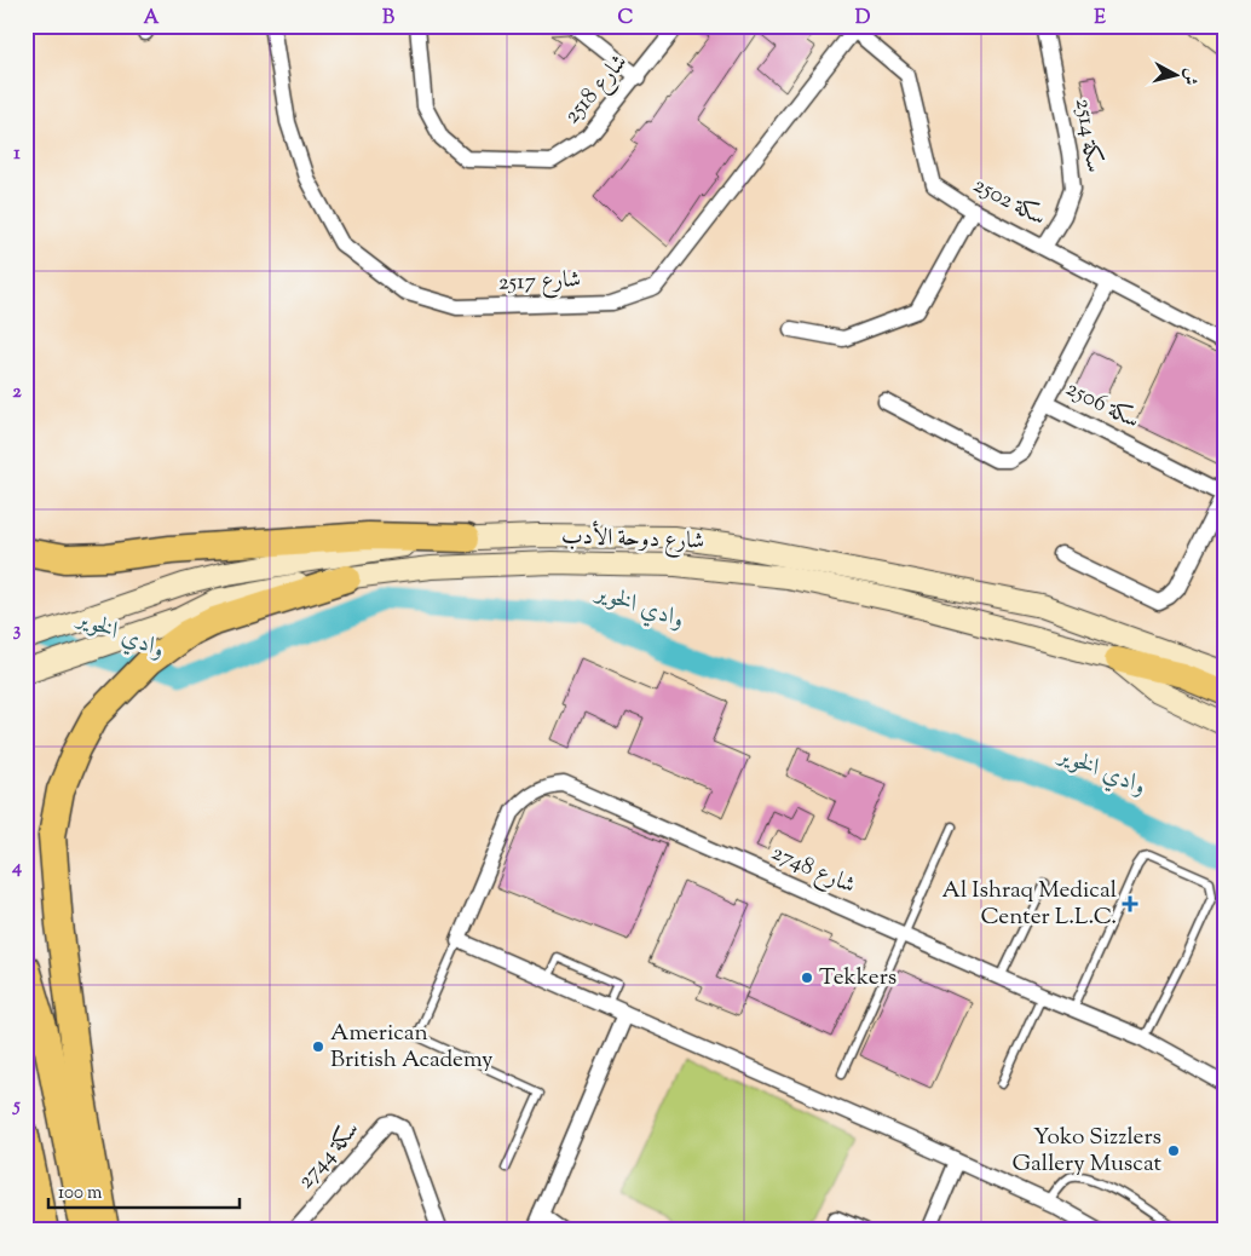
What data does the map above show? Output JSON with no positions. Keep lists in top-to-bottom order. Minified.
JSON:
{"streets":{"main road":["شارع دوحة الأدب"],"street":["2518 شارع","سكة 2514","2502 سكة","2517 شارع","سكة 2506","شارع 2748","سكة 2744"]},"crossings":[["سكة 2514","2502 سكة"],["2502 سكة","2517 شارع"],["2502 سكة","سكة 2506"]],"water":["وادي الخوير"],"places":{"health":["Al Ishraq Medical Center L.L.C."],"other":["Tekkers","American British Academy","Yoko Sizzlers Gallery Muscat"]},"scale_bar":"100 m","north":"right","grid":{"columns":["A","B","C","D","E"],"rows":["1","2","3","4","5"]}}
